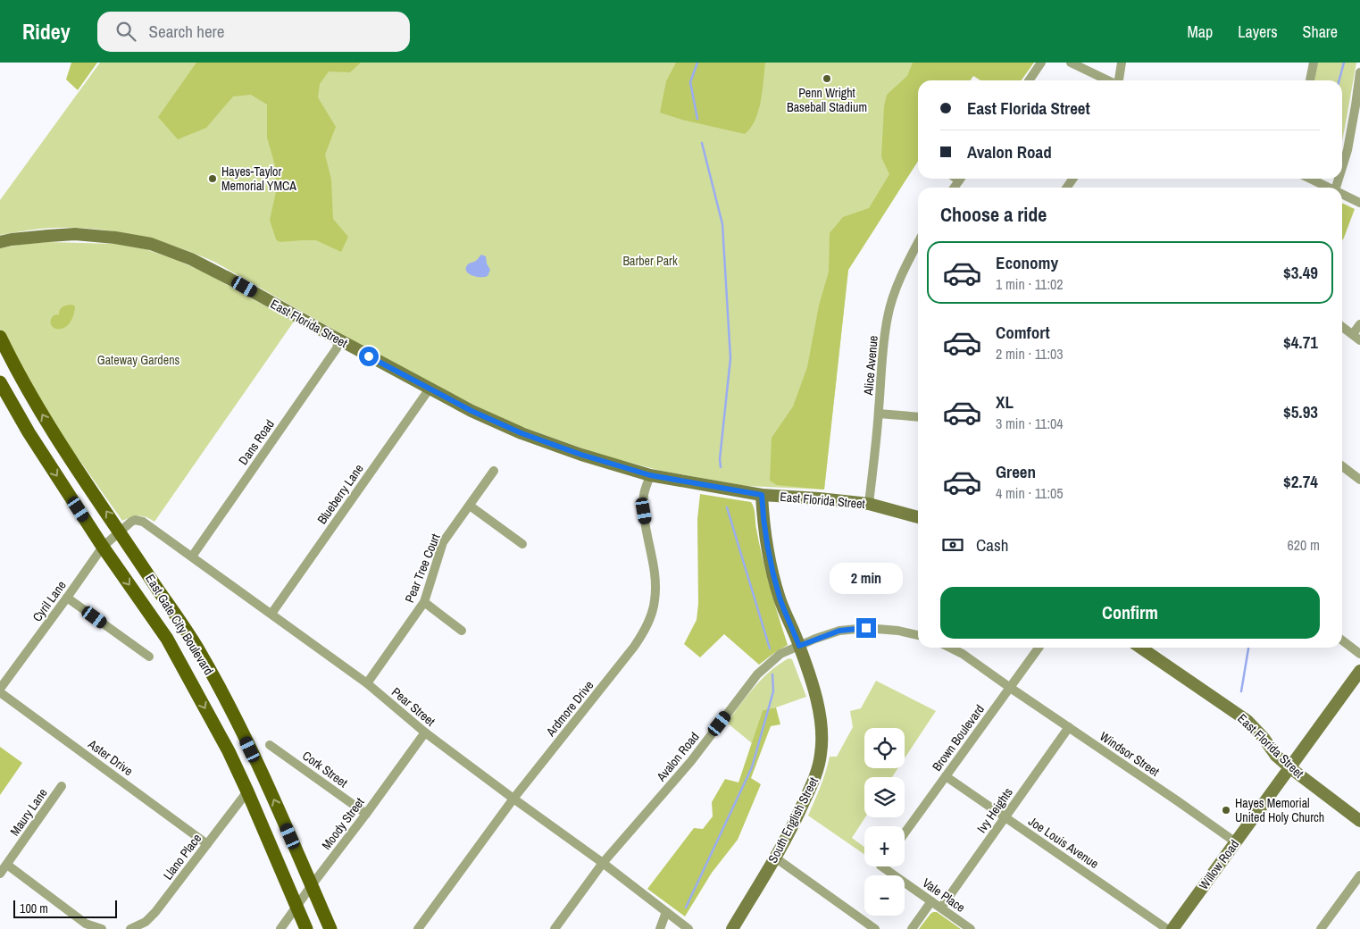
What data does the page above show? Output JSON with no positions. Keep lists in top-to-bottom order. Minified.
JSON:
{"streets":{"main road":["East Florida Street","East Gate City Boulevard","South English Street","Willow Road"],"street":["Alice Avenue","Dans Road","Blueberry Lane","Pear Tree Court","Cyril Lane","Pear Street","Ardmore Drive","Brown Boulevard","Windsor Street","Avalon Road","Aster Drive","Cork Street","Ivy Heights","Maury Lane","Moody Street","Joe Louis Avenue","Llano Place","Vale Place"]},"crossings":[["East Florida Street","Alice Avenue"],["East Florida Street","Dans Road"],["East Florida Street","Blueberry Lane"],["East Florida Street","Ardmore Drive"],["East Florida Street","South English Street"],["East Florida Street","Willow Road"],["Dans Road","Pear Street"],["Blueberry Lane","Pear Street"],["Pear Tree Court","Pear Street"],["Cyril Lane","East Gate City Boulevard"],["Cyril Lane","Pear Street"],["East Gate City Boulevard","Pear Street"],["East Gate City Boulevard","Moody Street"],["East Gate City Boulevard","Llano Place"],["Pear Street","Ardmore Drive"],["Pear Street","Avalon Road"],["Pear Street","Moody Street"],["Brown Boulevard","Windsor Street"],["Brown Boulevard","Joe Louis Avenue"],["Windsor Street","Ivy Heights"],["Windsor Street","Willow Road"],["Avalon Road","South English Street"],["Aster Drive","Llano Place"],["Cork Street","Moody Street"],["Ivy Heights","Joe Louis Avenue"],["Ivy Heights","Vale Place"]],"parks":["Barber Park","Gateway Gardens"],"places":["Penn Wright Baseball Stadium","Hayes-Taylor Memorial YMCA","Hayes Memorial United Holy Church"],"scale_bar":"100 m","page":{"header":"Ridey","search":"Search here","nav":["Map","Layers","Share"],"banner":["East Florida Street","Avalon Road"],"heading":"Choose a ride","list":[{"name":"Economy","note":"1 min · 11:02","value":"$3.49"},{"name":"Comfort","note":"2 min · 11:03","value":"$4.71"},{"name":"XL","note":"3 min · 11:04","value":"$5.93"},{"name":"Green","note":"4 min · 11:05","value":"$2.74"}],"pay":["Cash","620 m"],"bubble":"2 min","buttons":"Confirm","map_buttons":["+","−"],"scale":"100 m"}}
